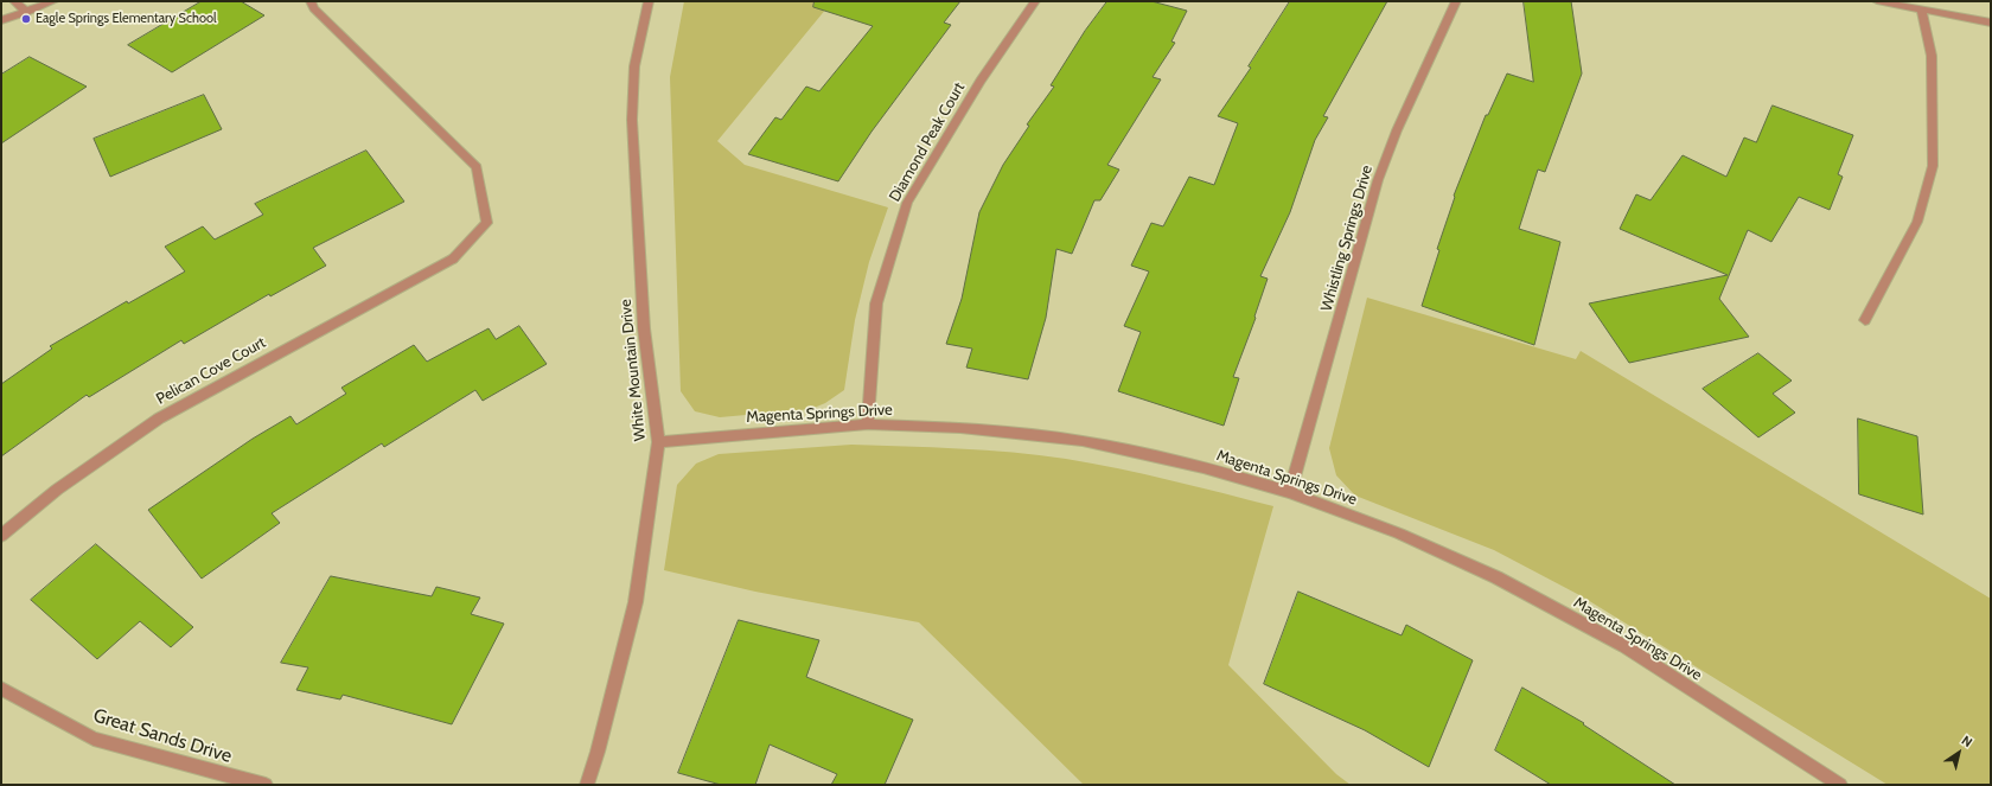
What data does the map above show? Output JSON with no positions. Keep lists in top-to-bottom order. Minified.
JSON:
{"streets":{"street":["Diamond Peak Court","Whistling Springs Drive","White Mountain Drive","Pelican Cove Court","Magenta Springs Drive","Great Sands Drive"]},"crossings":[["Diamond Peak Court","Magenta Springs Drive"],["Whistling Springs Drive","Magenta Springs Drive"],["White Mountain Drive","Magenta Springs Drive"]],"places":["Eagle Springs Elementary School"],"north":"top right"}
